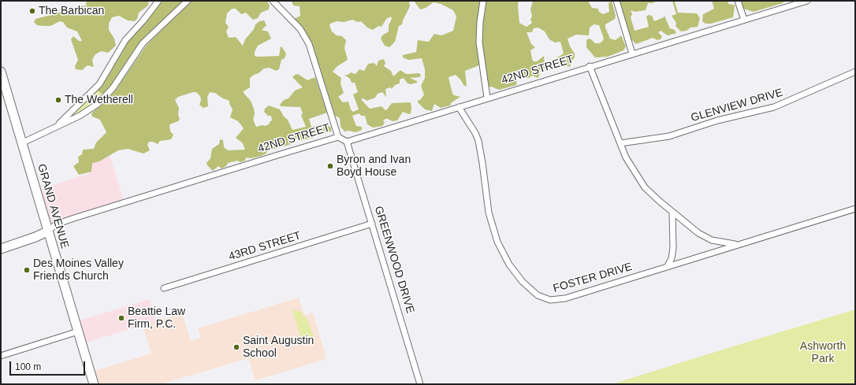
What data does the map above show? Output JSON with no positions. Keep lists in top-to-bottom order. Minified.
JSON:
{"streets":{"main road":["42ND STREET","GRAND AVENUE"],"street":["GLENVIEW DRIVE","43RD STREET","GREENWOOD DRIVE","FOSTER DRIVE"]},"crossings":[["42ND STREET","GRAND AVENUE"],["42ND STREET","GREENWOOD DRIVE"],["42ND STREET","FOSTER DRIVE"],["43RD STREET","GREENWOOD DRIVE"]],"parks":["Ashworth Park"],"places":["The Barbican","The Wetherell","Byron and Ivan Boyd House","Des Moines Valley Friends Church","Beattie Law Firm, P.C.","Saint Augustin School"],"scale_bar":"100 m"}
